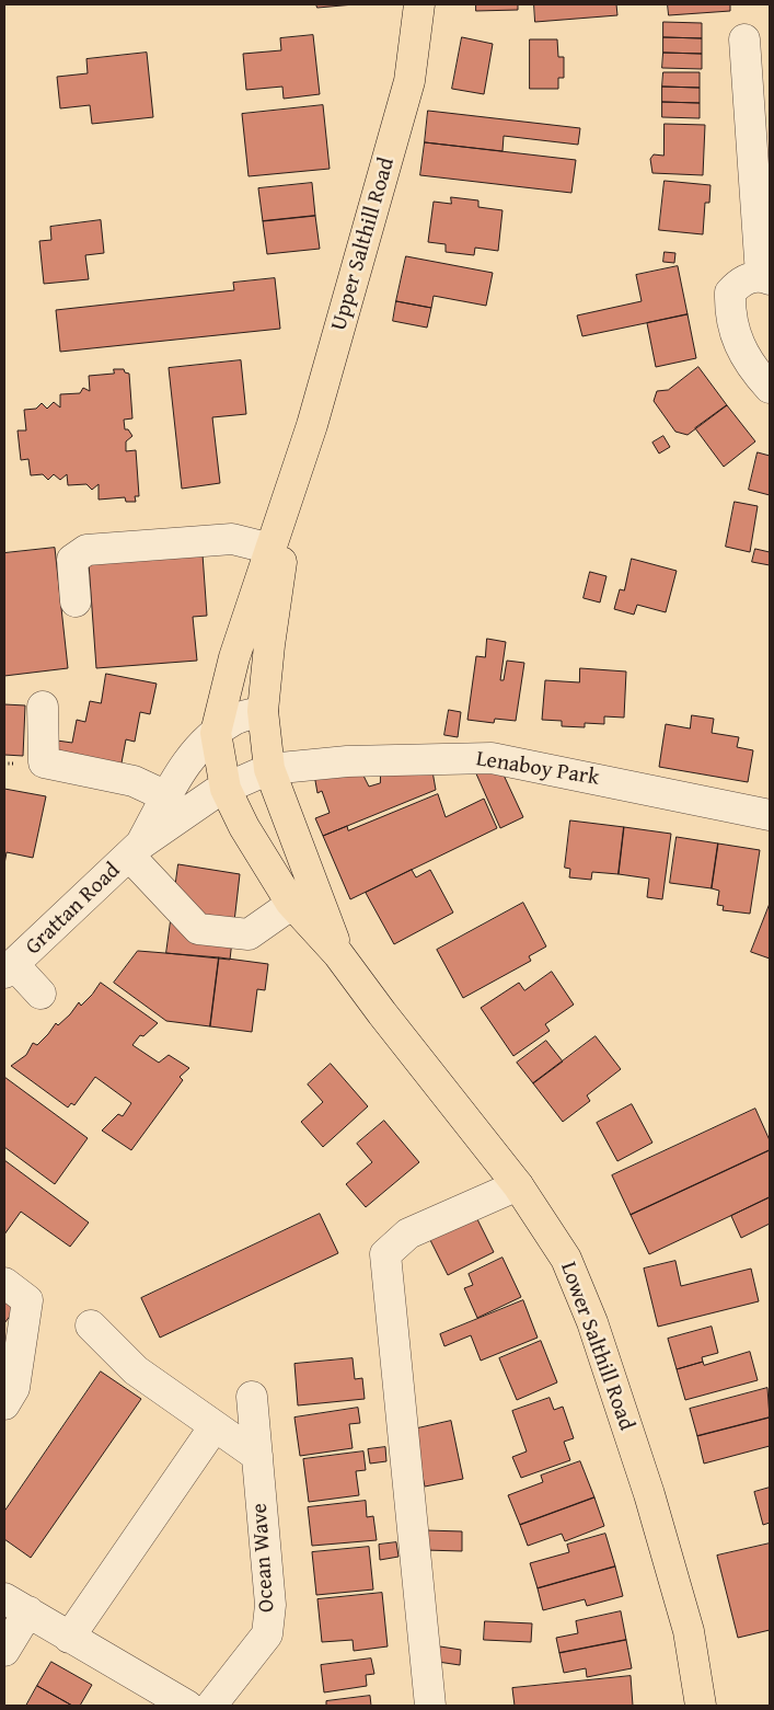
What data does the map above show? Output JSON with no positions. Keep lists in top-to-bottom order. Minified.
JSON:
{"streets":{"main road":["Upper Salthill Road","Lower Salthill Road"],"street":["Lenaboy Park","Grattan Road","Ocean Wave"]},"crossings":[["Upper Salthill Road","Lenaboy Park"],["Upper Salthill Road","Grattan Road"],["Upper Salthill Road","Lower Salthill Road"],["Lenaboy Park","Grattan Road"],["Lenaboy Park","Lower Salthill Road"],["Grattan Road","Lower Salthill Road"]]}
